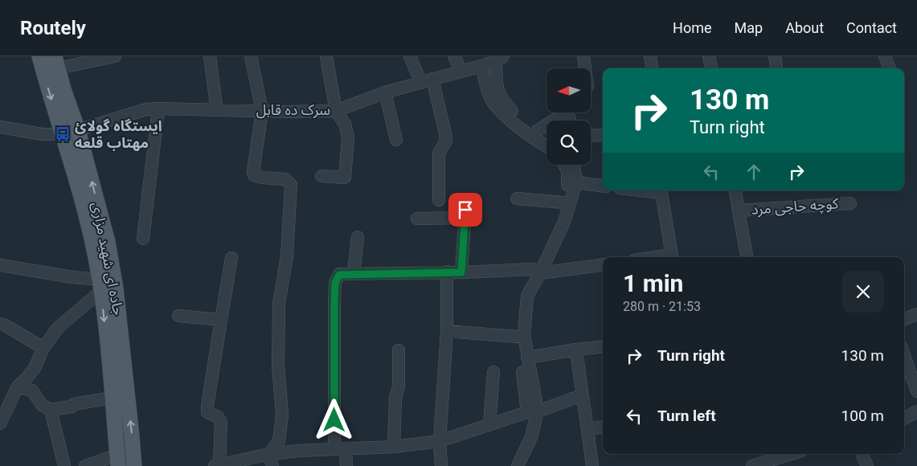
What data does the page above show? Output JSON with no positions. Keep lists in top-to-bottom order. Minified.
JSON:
{"streets":{"main road":["جاده ای شهید مزاری"],"street":["سرک ده قابل","کوچه حاجی مرد"]},"crossings":[["سرک ده قابل","جاده ای شهید مزاری"]],"places":{"bus stop":["ایستگاه گولائ مهتاب قلعه"]},"north":"left","page":{"header":"Routely","nav":["Home","Map","About","Contact"],"turn":["130 m","Turn right"],"heading":["1 min","280 m · 21:53"],"list":[{"name":"Turn right","value":"130 m"},{"name":"Turn left","value":"100 m"}]}}
